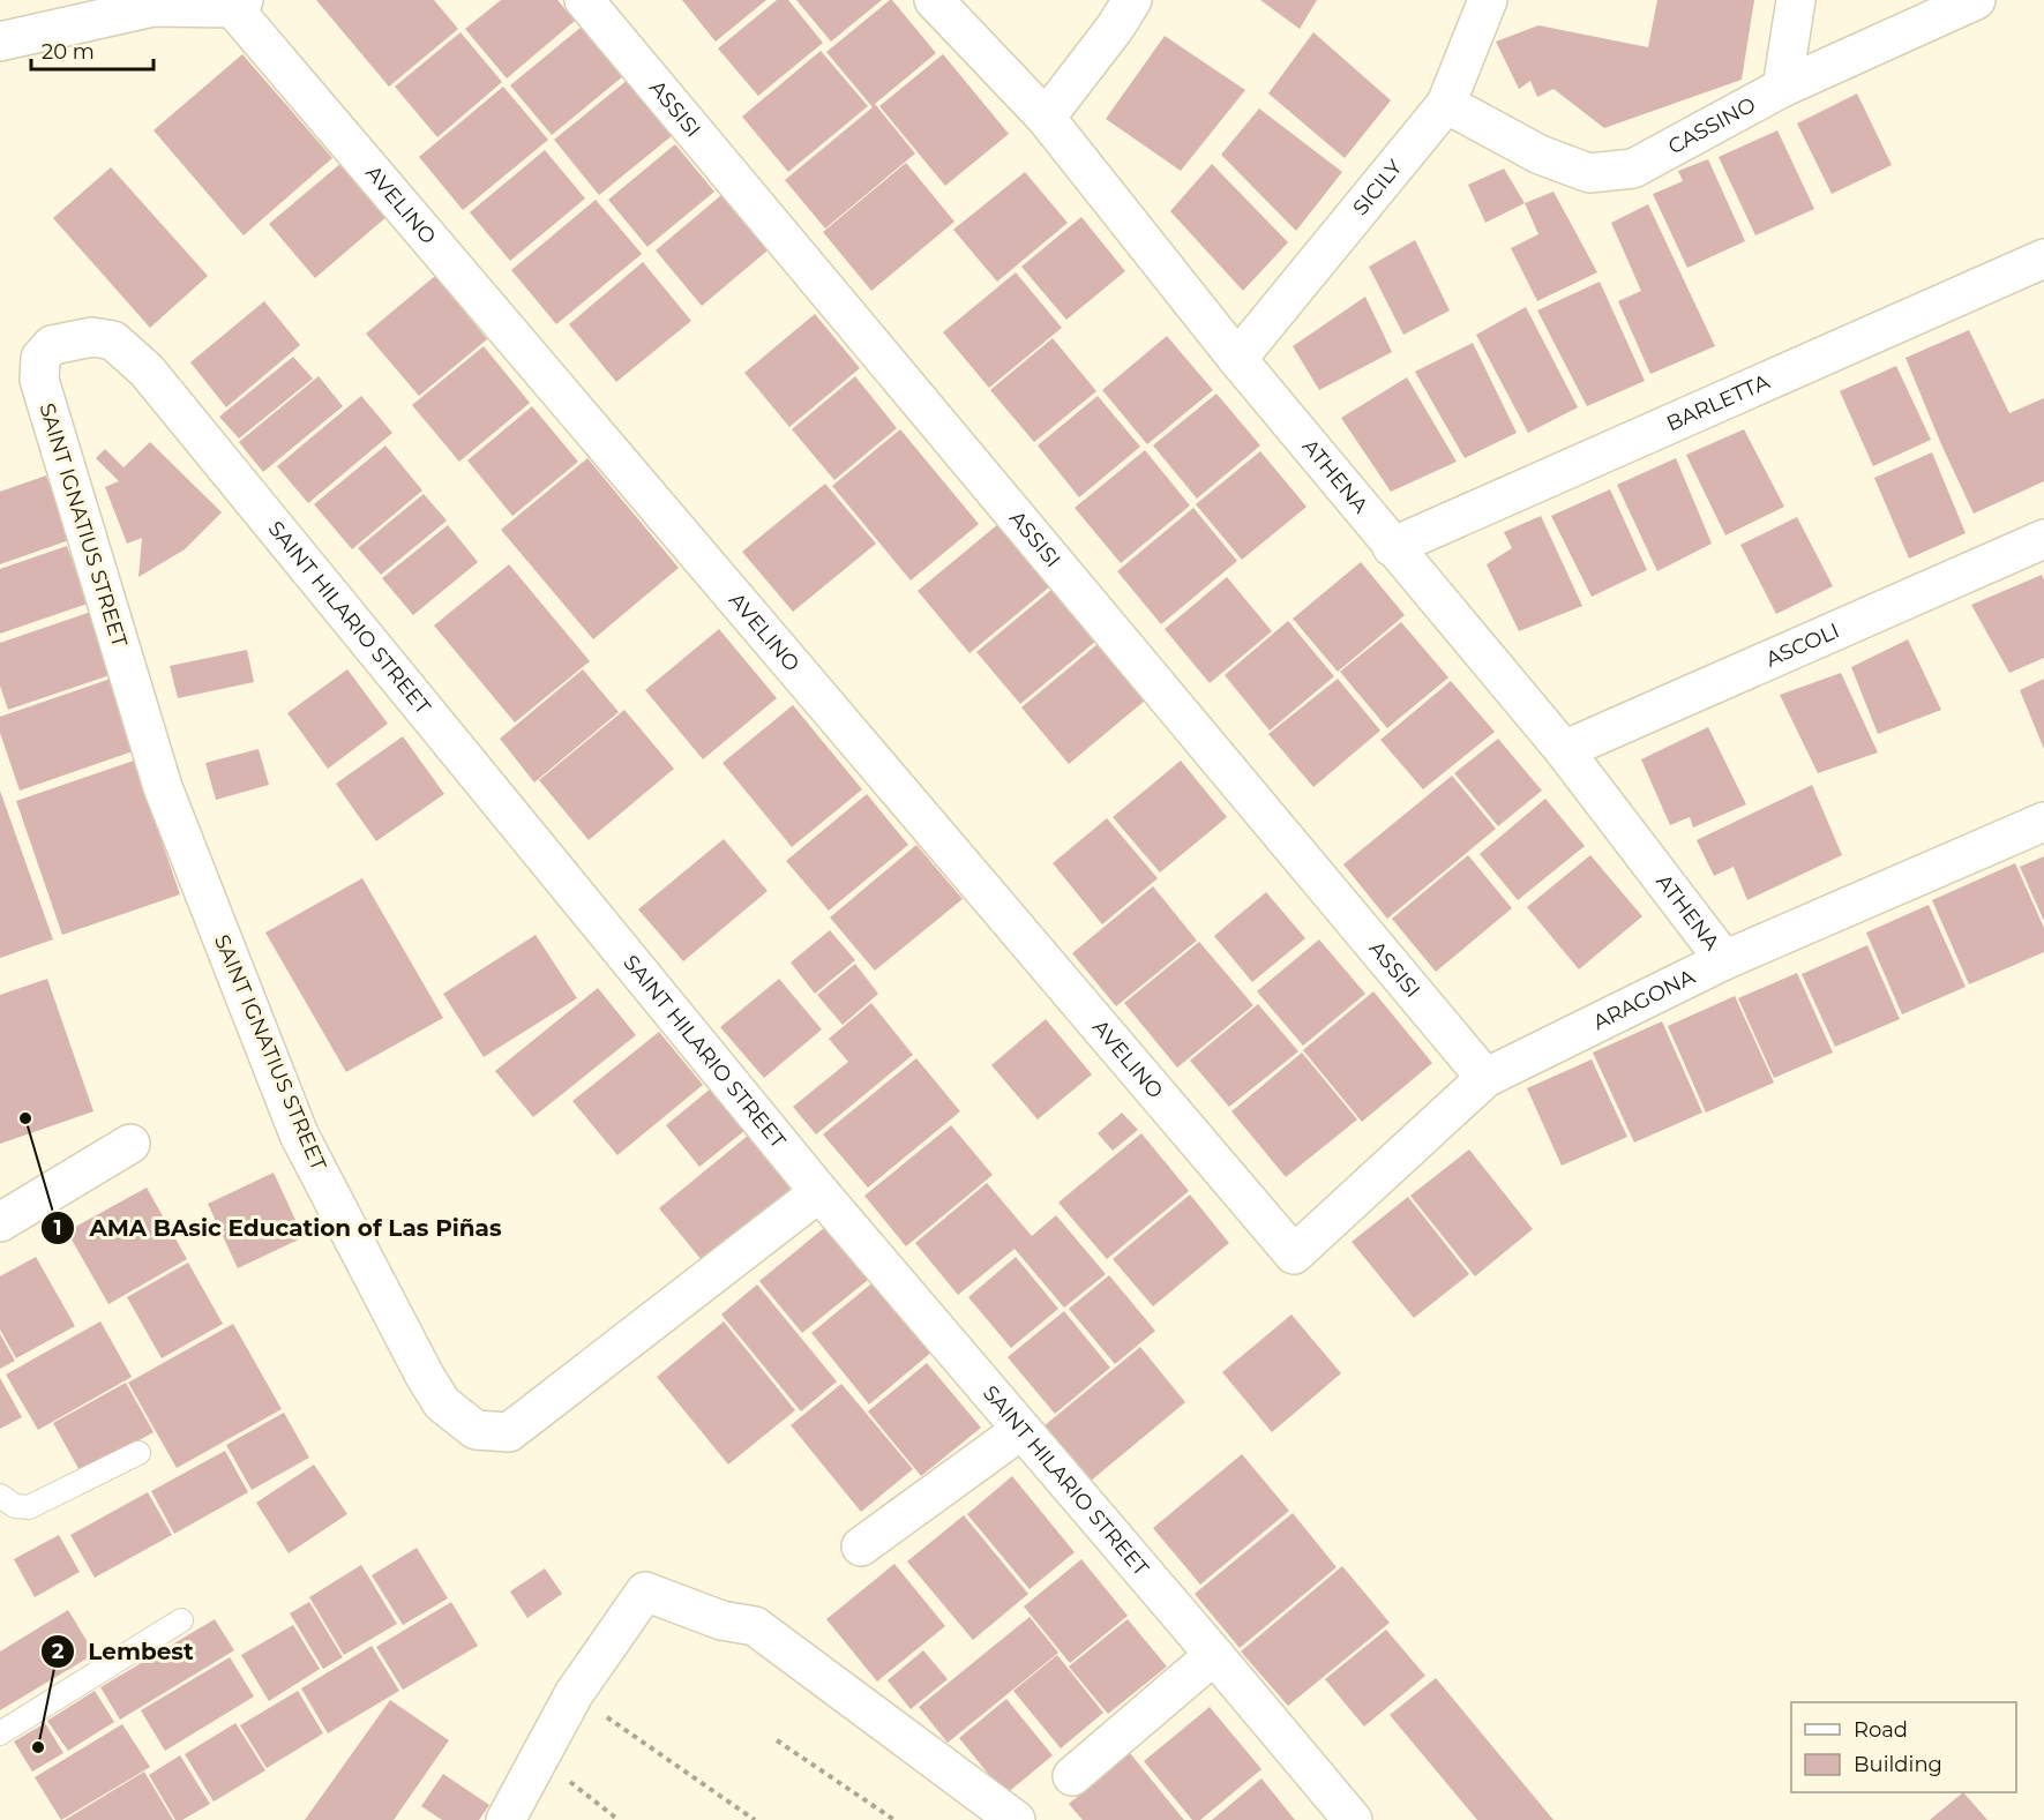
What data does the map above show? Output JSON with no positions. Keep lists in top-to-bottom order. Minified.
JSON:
{"streets":{"street":["ASSISI","CASSINO","SICILY","AVELINO","BARLETTA","ATHENA","SAINT IGNATIUS STREET","SAINT HILARIO STREET","ASCOLI","ARAGONA"]},"crossings":[["ASSISI","ARAGONA"],["CASSINO","SICILY"],["SICILY","ATHENA"],["AVELINO","ARAGONA"],["BARLETTA","ATHENA"],["ATHENA","ASCOLI"],["ATHENA","ARAGONA"],["SAINT IGNATIUS STREET","SAINT HILARIO STREET"]],"places":["AMA BAsic Education of Las Piñas","Lembest"],"legend":["Road","Building"],"scale_bar":"20 m"}
